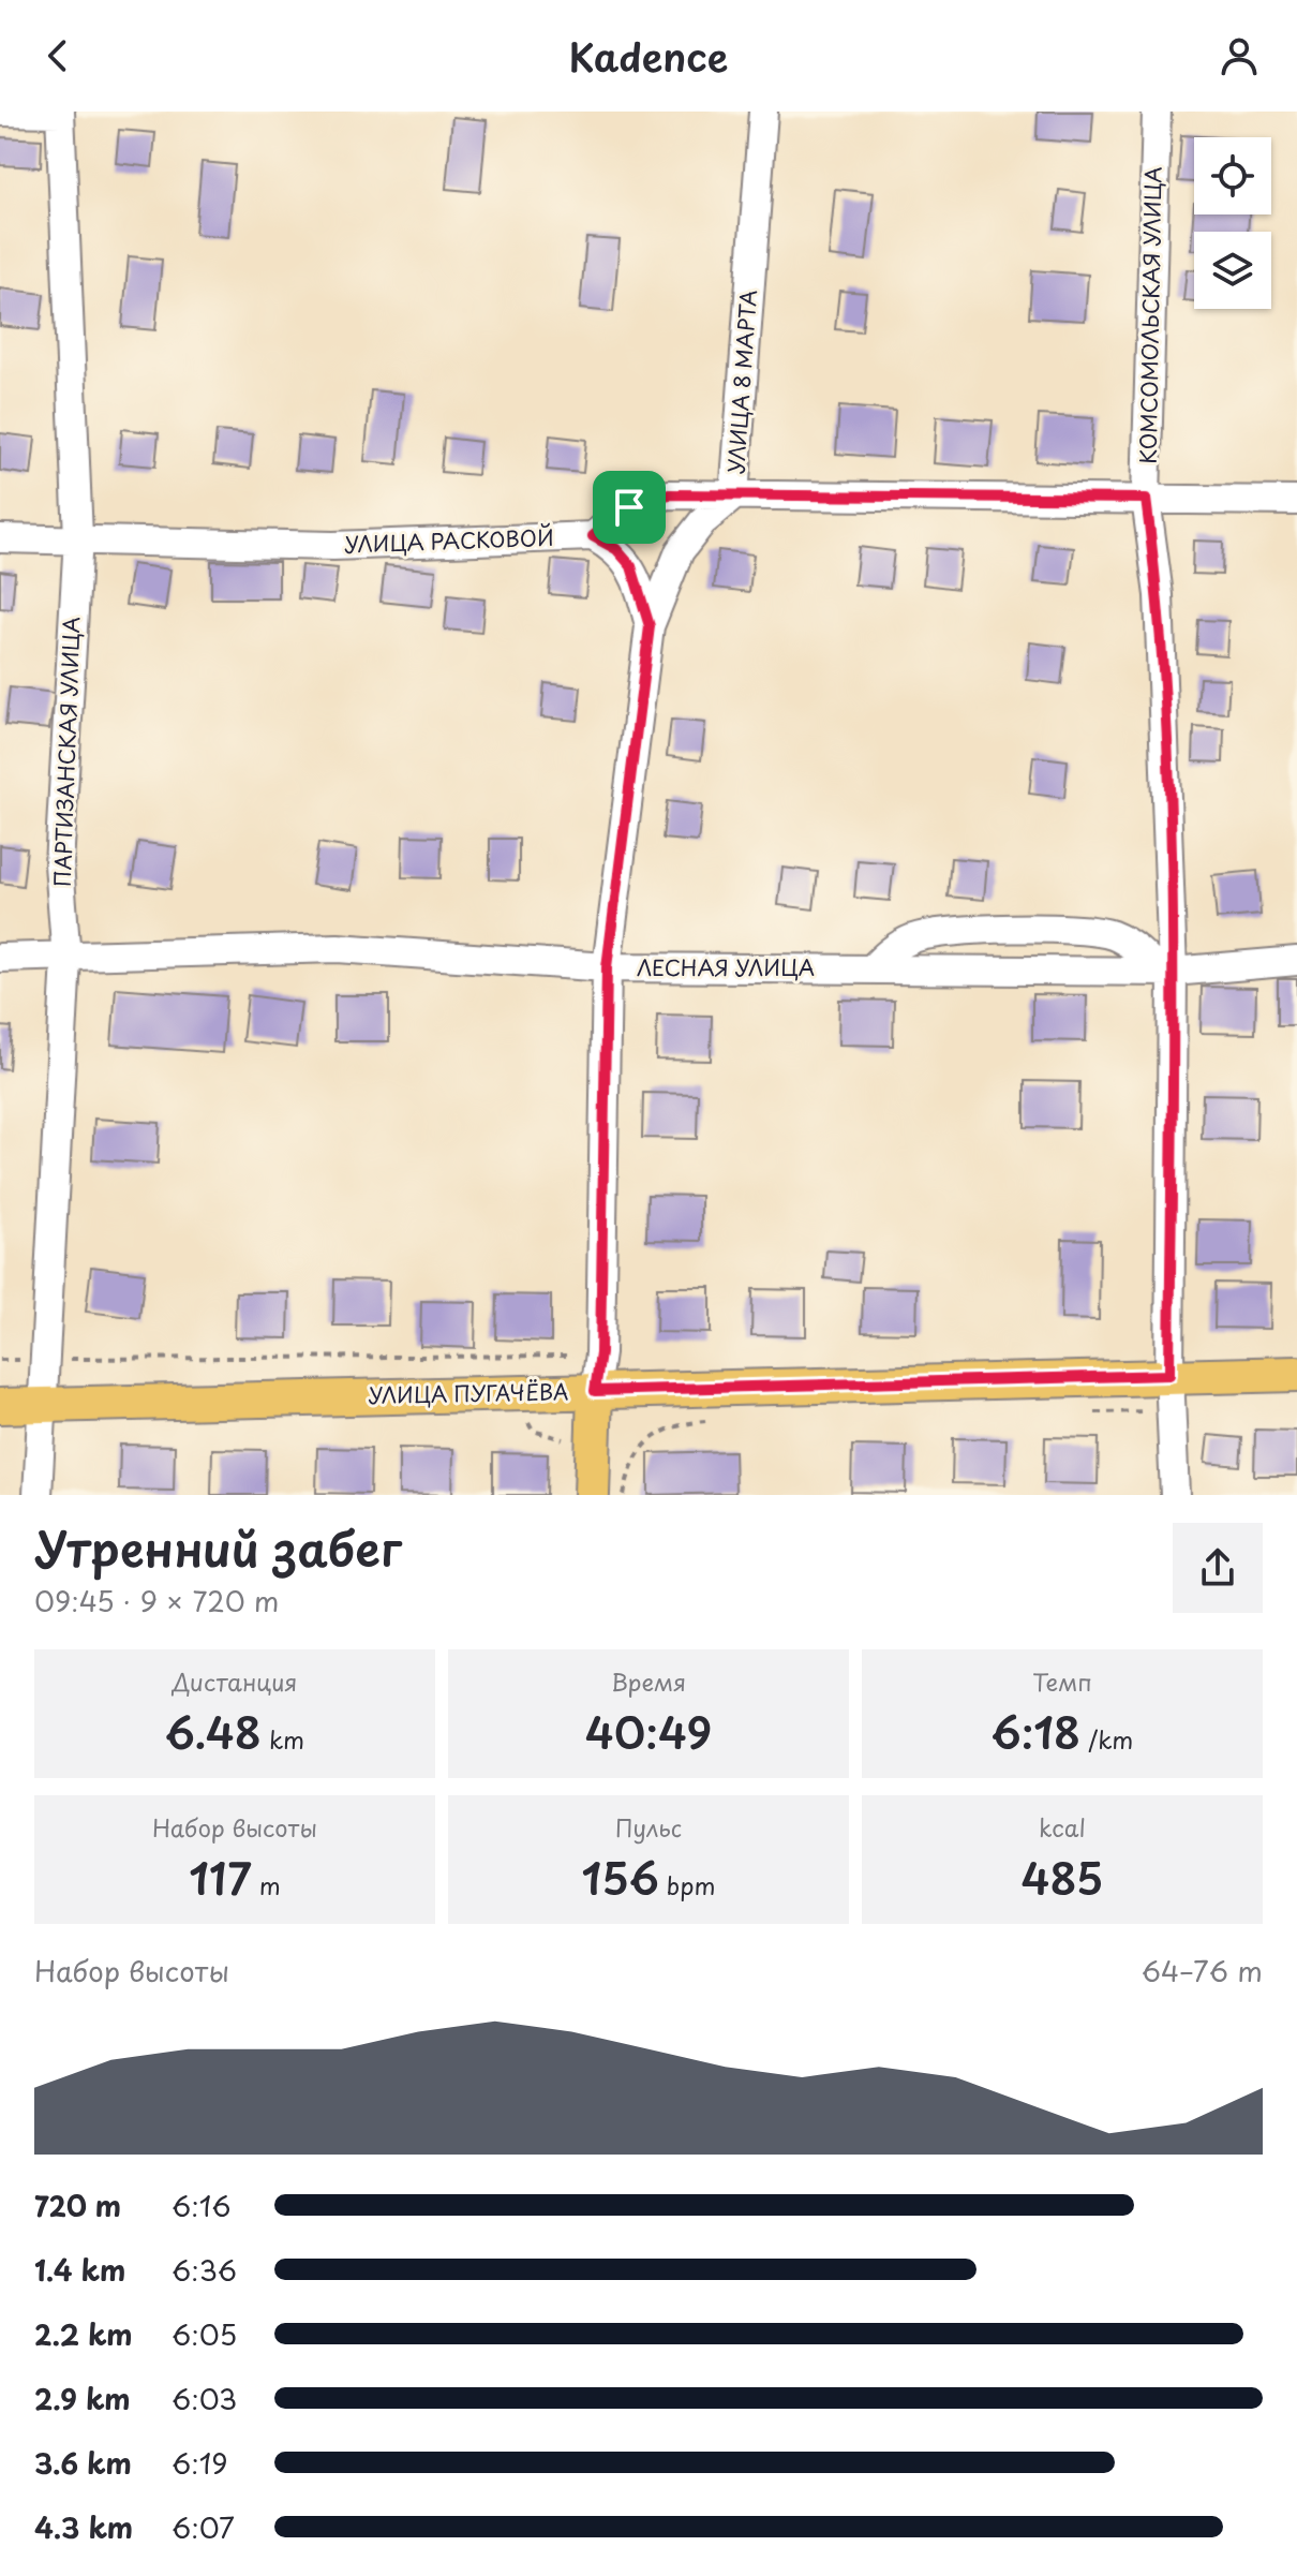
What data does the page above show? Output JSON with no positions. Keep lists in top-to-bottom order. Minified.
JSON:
{"streets":{"main road":["УЛИЦА 8 МАРТА","УЛИЦА ПУГАЧЁВА"],"street":["КОМСОМОЛЬСКАЯ УЛИЦА","УЛИЦА РАСКОВОЙ","ПАРТИЗАНСКАЯ УЛИЦА","ЛЕСНАЯ УЛИЦА"]},"crossings":[["КОМСОМОЛЬСКАЯ УЛИЦА","ЛЕСНАЯ УЛИЦА"],["КОМСОМОЛЬСКАЯ УЛИЦА","УЛИЦА ПУГАЧЁВА"],["УЛИЦА 8 МАРТА","ЛЕСНАЯ УЛИЦА"],["УЛИЦА 8 МАРТА","УЛИЦА ПУГАЧЁВА"],["УЛИЦА РАСКОВОЙ","ПАРТИЗАНСКАЯ УЛИЦА"],["ПАРТИЗАНСКАЯ УЛИЦА","ЛЕСНАЯ УЛИЦА"],["ПАРТИЗАНСКАЯ УЛИЦА","УЛИЦА ПУГАЧЁВА"]],"page":{"header":"Kadence","heading":["Утренний забег","09:45 · 9 × 720 m"],"stats":[["Дистанция","6.48 km"],["Время","40:49"],["Темп","6:18 /km"],["Набор высоты","117 m"],["Пульс","156 bpm"],["kcal","485"]],"chart":["Набор высоты","64–76 m"],"list":[{"name":"720 m","note":"6:16"},{"name":"1.4 km","note":"6:36"},{"name":"2.2 km","note":"6:05"},{"name":"2.9 km","note":"6:03"},{"name":"3.6 km","note":"6:19"},{"name":"4.3 km","note":"6:07"}]}}
